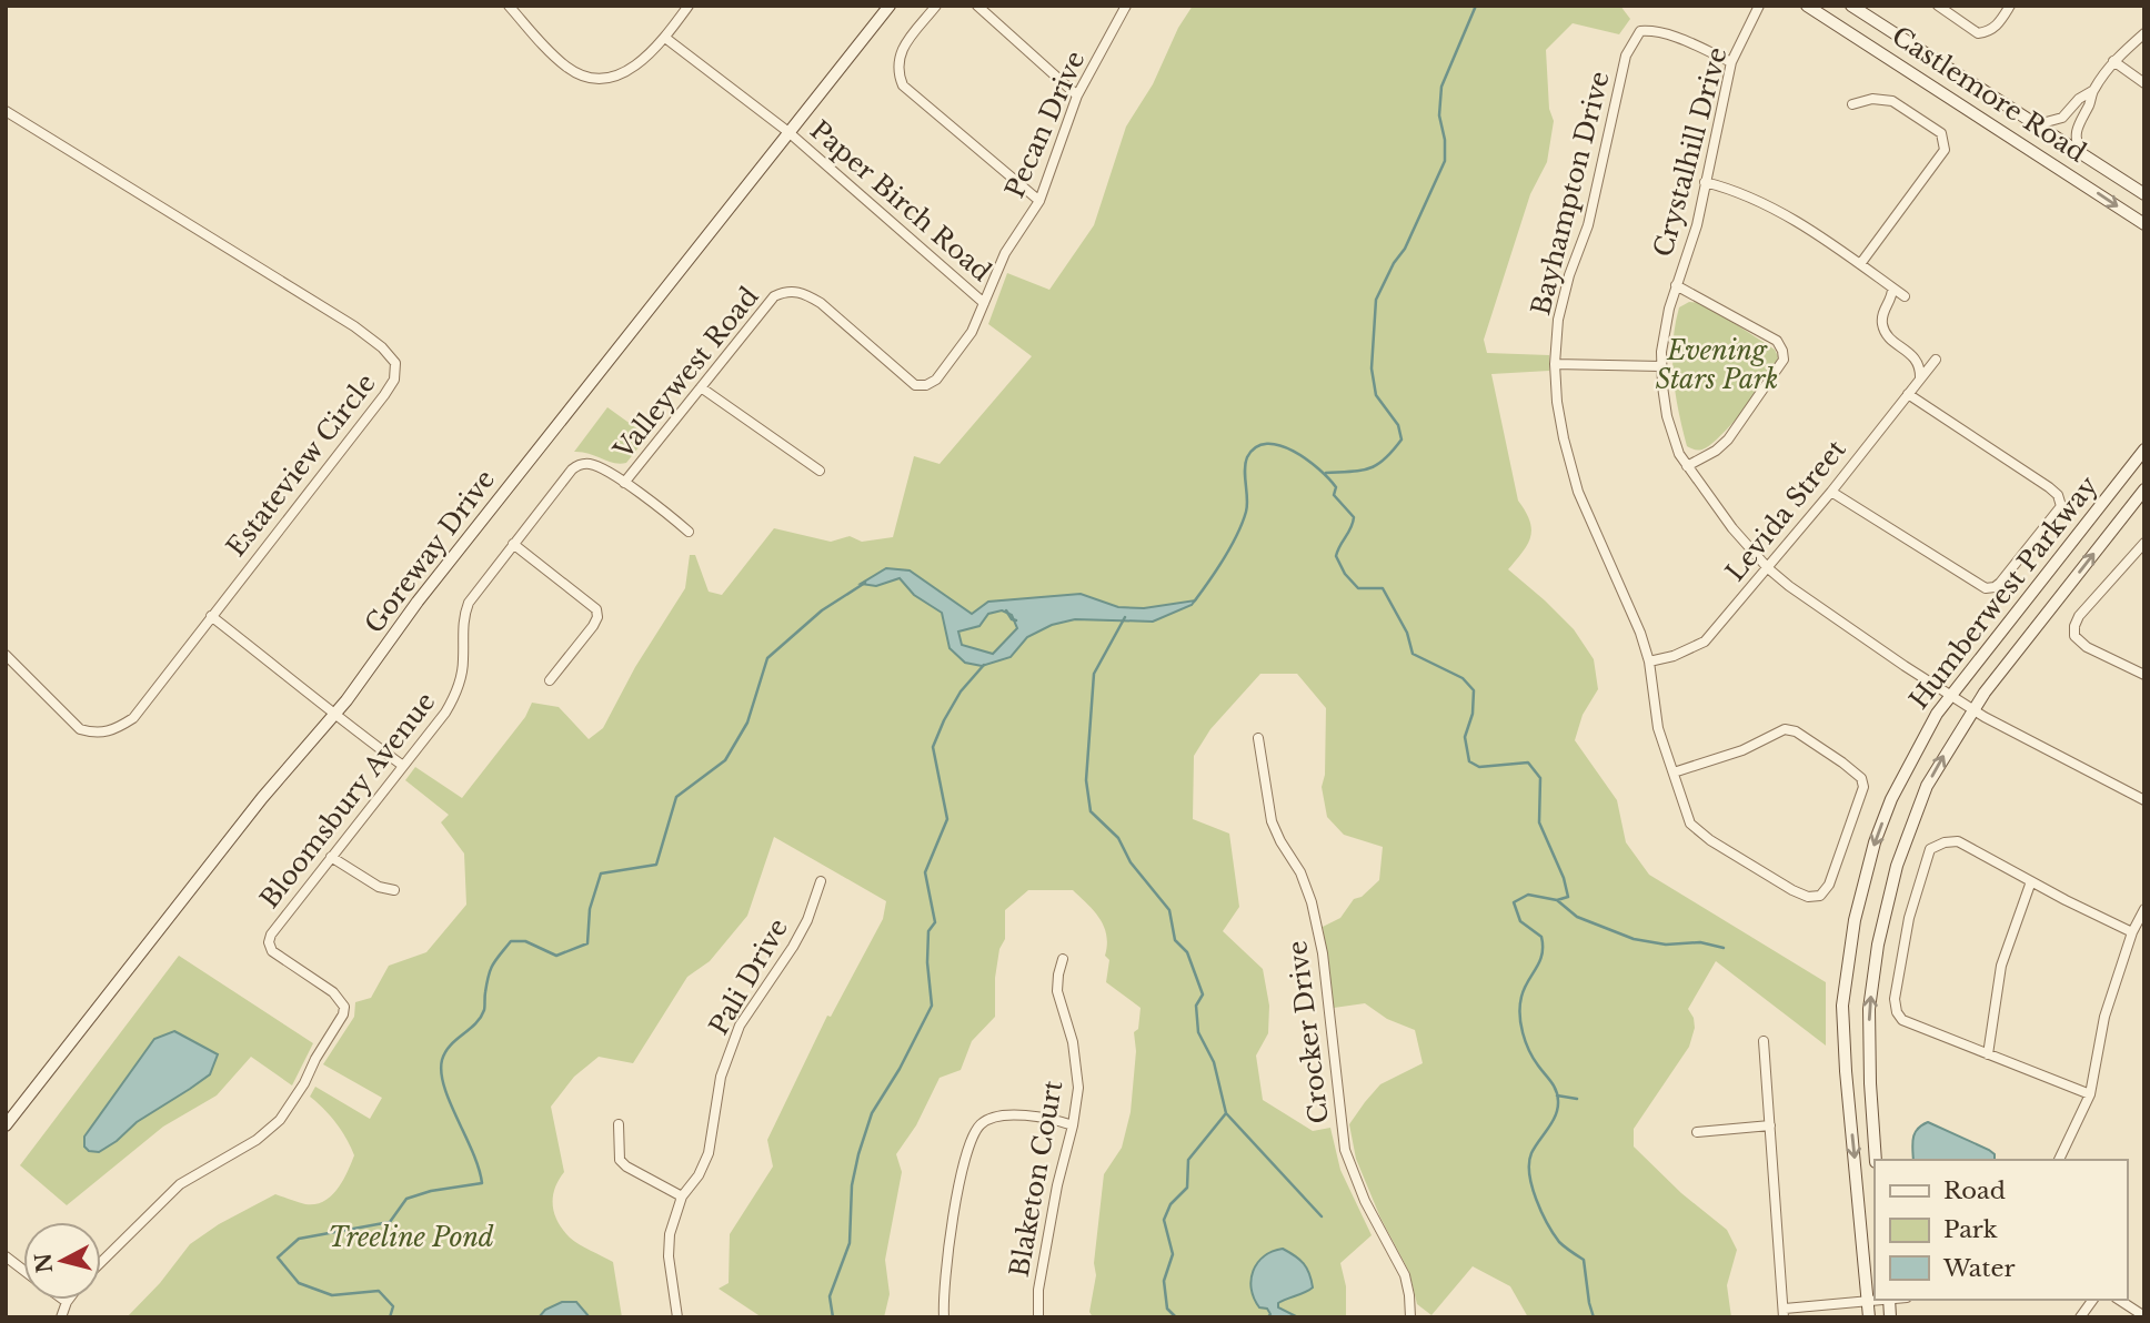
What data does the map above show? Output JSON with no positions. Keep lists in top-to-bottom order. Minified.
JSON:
{"streets":{"main road":["Castlemore Road","Goreway Drive","Humberwest Parkway"],"street":["Pecan Drive","Crystalhill Drive","Bayhampton Drive","Paper Birch Road","Valleywest Road","Estateview Circle","Levida Street","Bloomsbury Avenue","Pali Drive","Crocker Drive","Blaketon Court"]},"crossings":[["Pecan Drive","Paper Birch Road"],["Pecan Drive","Valleywest Road"],["Crystalhill Drive","Bayhampton Drive"],["Crystalhill Drive","Levida Street"],["Crystalhill Drive","Humberwest Parkway"],["Bayhampton Drive","Levida Street"],["Paper Birch Road","Valleywest Road"],["Paper Birch Road","Goreway Drive"],["Valleywest Road","Bloomsbury Avenue"]],"parks":["Evening Stars Park","Treeline Pond"],"legend":["Road","Park","Water"],"north":"left"}
